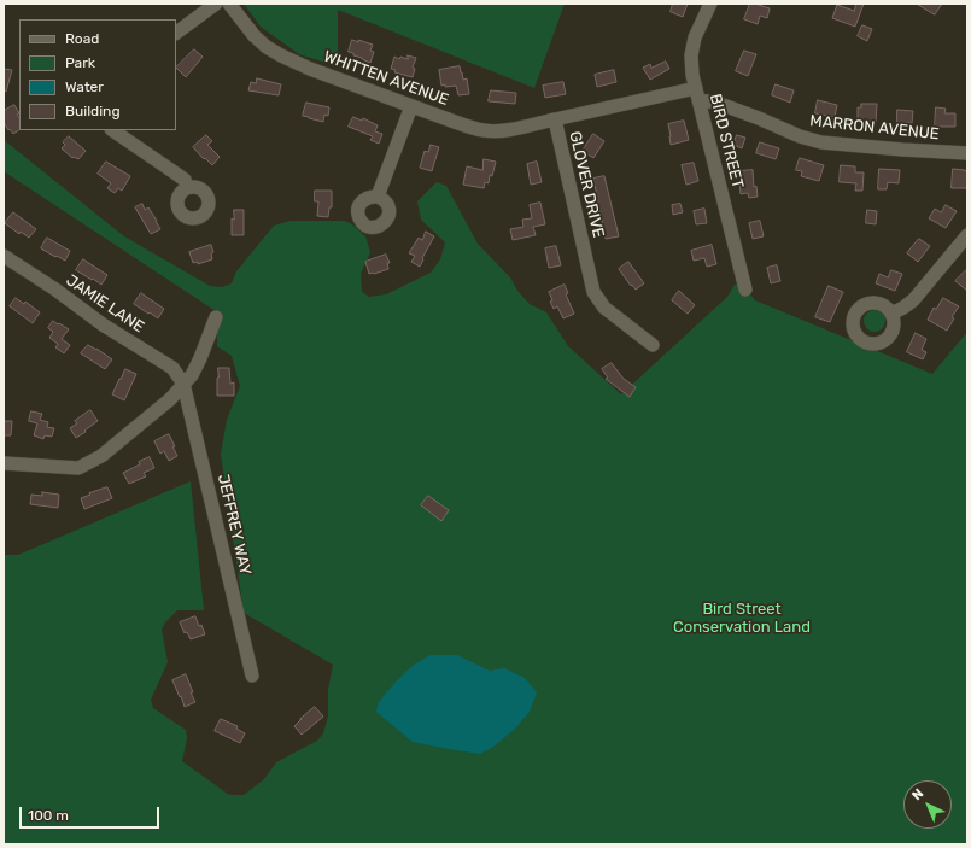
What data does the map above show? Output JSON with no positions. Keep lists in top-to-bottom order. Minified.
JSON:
{"streets":{"street":["WHITTEN AVENUE","MARRON AVENUE","BIRD STREET","GLOVER DRIVE","JAMIE LANE","JEFFREY WAY"]},"crossings":[["WHITTEN AVENUE","GLOVER DRIVE"],["MARRON AVENUE","BIRD STREET"],["MARRON AVENUE","GLOVER DRIVE"],["BIRD STREET","GLOVER DRIVE"],["JAMIE LANE","JEFFREY WAY"]],"parks":["Bird Street Conservation Land"],"legend":["Road","Park","Water","Building"],"scale_bar":"100 m","north":"top left"}
